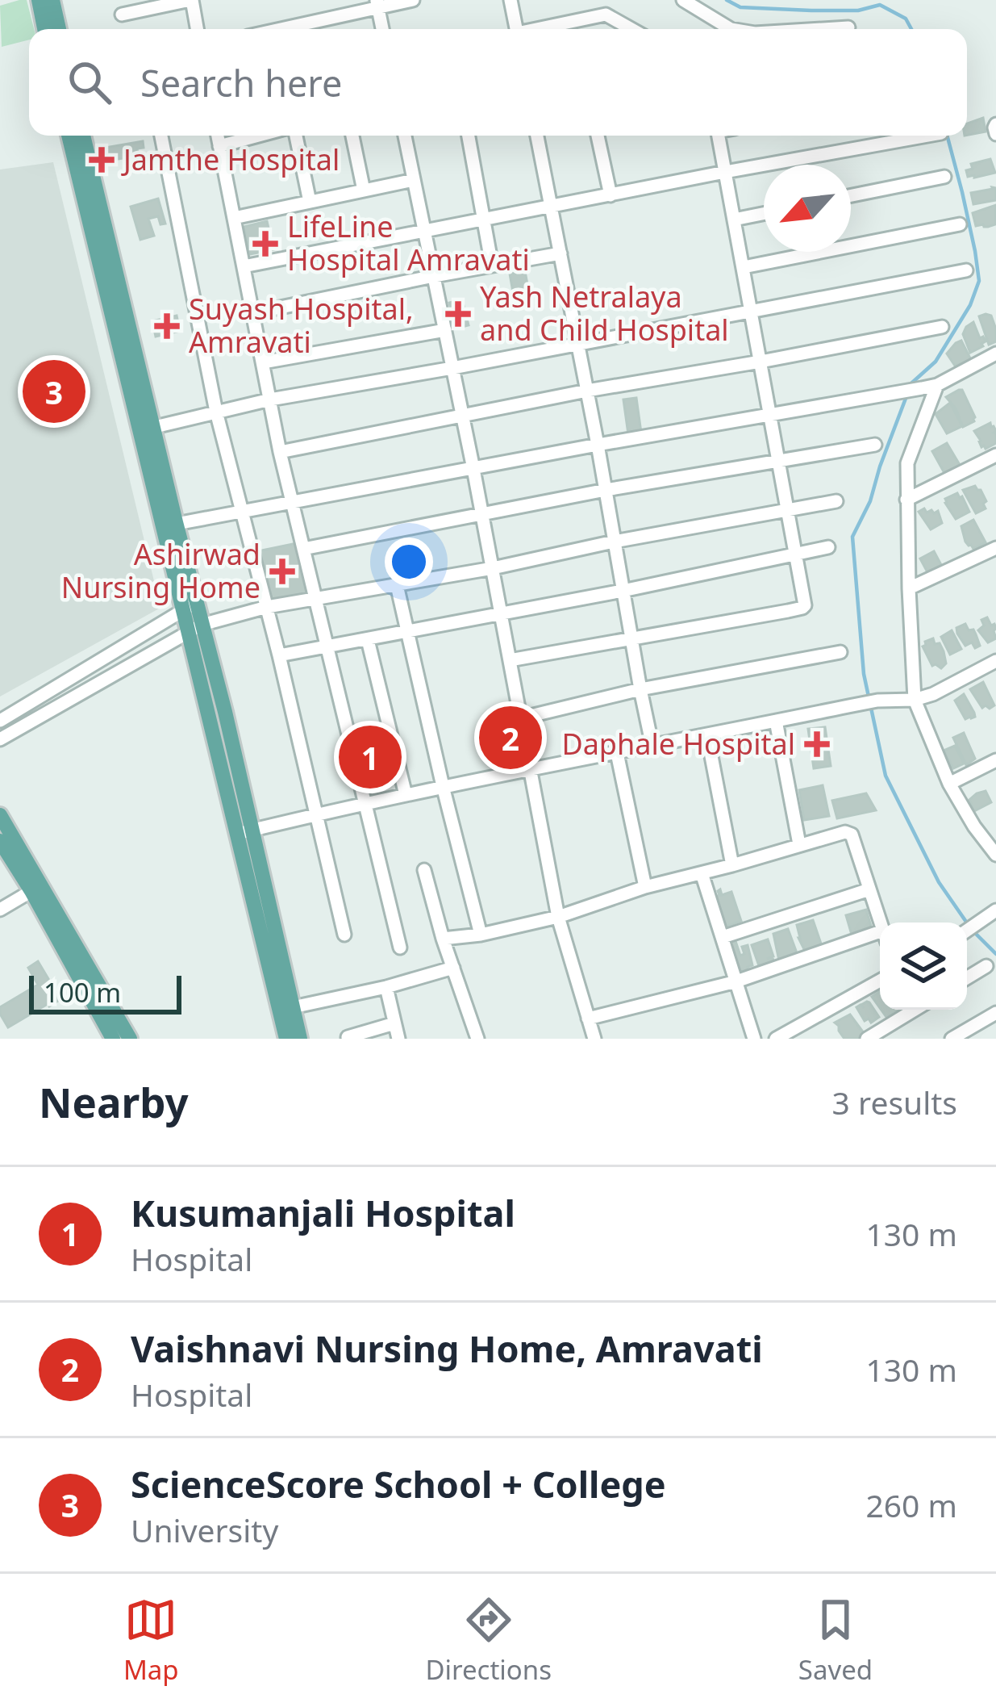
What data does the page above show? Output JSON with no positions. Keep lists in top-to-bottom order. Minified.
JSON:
{"places":{"health":["Jamthe Hospital","LifeLine Hospital Amravati","Yash Netralaya and Child Hospital","Suyash Hospital, Amravati","Ashirwad Nursing Home","Daphale Hospital"]},"scale_bar":"100 m","north":"bottom left","page":{"search":"Search here","pins":["3","2","1"],"scale":"100 m","heading":["Nearby","3 results"],"list":[{"mark":"1","name":"Kusumanjali Hospital","note":"Hospital","value":"130 m"},{"mark":"2","name":"Vaishnavi Nursing Home, Amravati","note":"Hospital","value":"130 m"},{"mark":"3","name":"ScienceScore School + College","note":"University","value":"260 m"}],"nav":["Map","Directions","Saved"]}}
